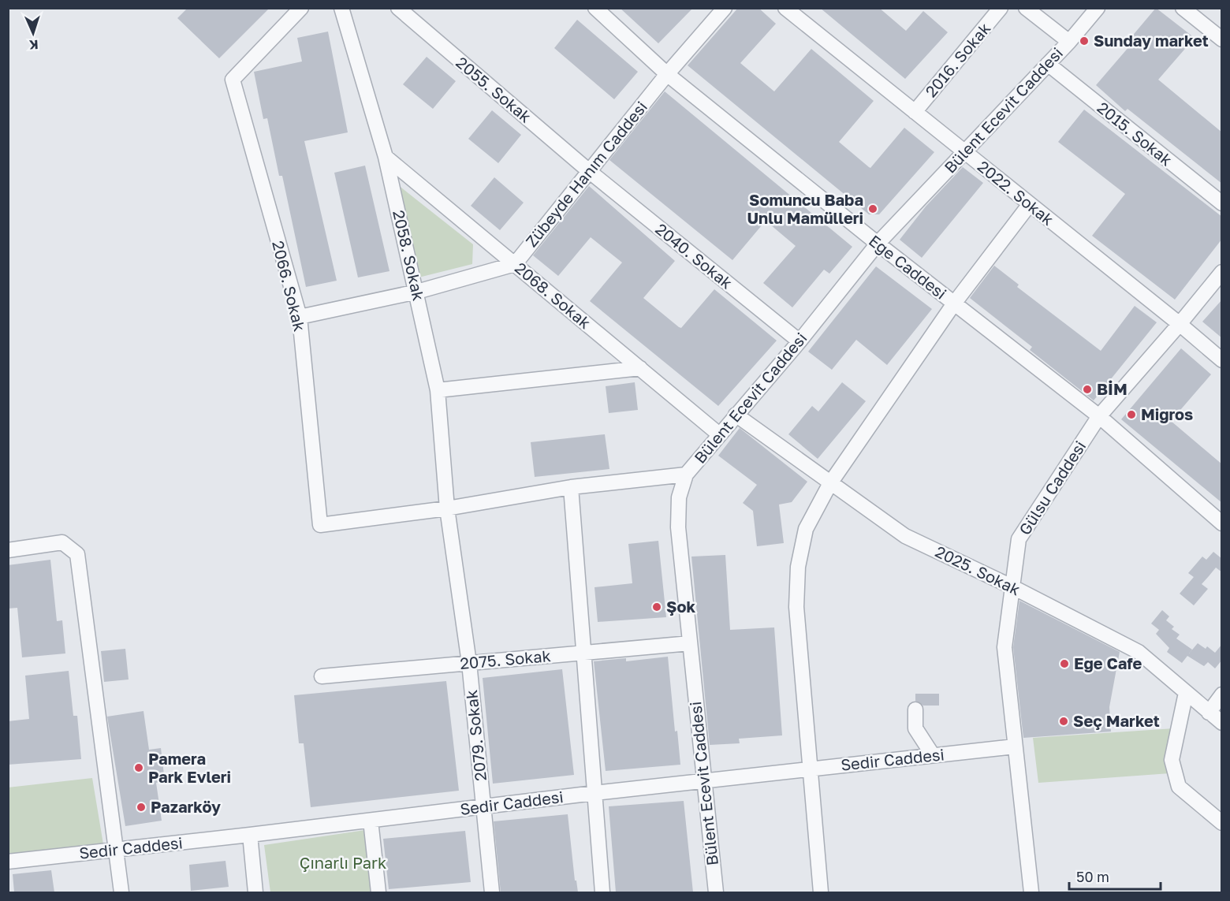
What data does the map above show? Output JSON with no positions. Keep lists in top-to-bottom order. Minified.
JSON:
{"streets":{"street":["2016. Sokak","2055. Sokak","Bülent Ecevit Caddesi","2015. Sokak","Zübeyde Hanım Caddesi","2022. Sokak","2058. Sokak","2040. Sokak","Ege Caddesi","2066. Sokak","2068. Sokak","Gülsu Caddesi","2025. Sokak","2075. Sokak","2079. Sokak","Sedir Caddesi"]},"crossings":[["2016. Sokak","2022. Sokak"],["2055. Sokak","Zübeyde Hanım Caddesi"],["2055. Sokak","2040. Sokak"],["Bülent Ecevit Caddesi","2015. Sokak"],["Bülent Ecevit Caddesi","2022. Sokak"],["Bülent Ecevit Caddesi","2040. Sokak"],["Bülent Ecevit Caddesi","Ege Caddesi"],["Bülent Ecevit Caddesi","2068. Sokak"],["Bülent Ecevit Caddesi","2025. Sokak"],["Bülent Ecevit Caddesi","2075. Sokak"],["Bülent Ecevit Caddesi","Sedir Caddesi"],["Zübeyde Hanım Caddesi","2040. Sokak"],["Zübeyde Hanım Caddesi","Ege Caddesi"],["Zübeyde Hanım Caddesi","2068. Sokak"],["2022. Sokak","Gülsu Caddesi"],["2058. Sokak","2066. Sokak"],["2058. Sokak","2068. Sokak"],["2058. Sokak","2079. Sokak"],["Ege Caddesi","Gülsu Caddesi"],["2066. Sokak","2079. Sokak"],["Gülsu Caddesi","2025. Sokak"],["Gülsu Caddesi","Sedir Caddesi"],["2075. Sokak","2079. Sokak"],["2079. Sokak","Sedir Caddesi"]],"parks":["Çınarlı Park"],"places":["Sunday market","Somuncu Baba Unlu Mamülleri","BİM","Migros","Şok","Ege Cafe","Seç Market","Pamera Park Evleri","Pazarköy"],"scale_bar":"50 m","north":"bottom"}
